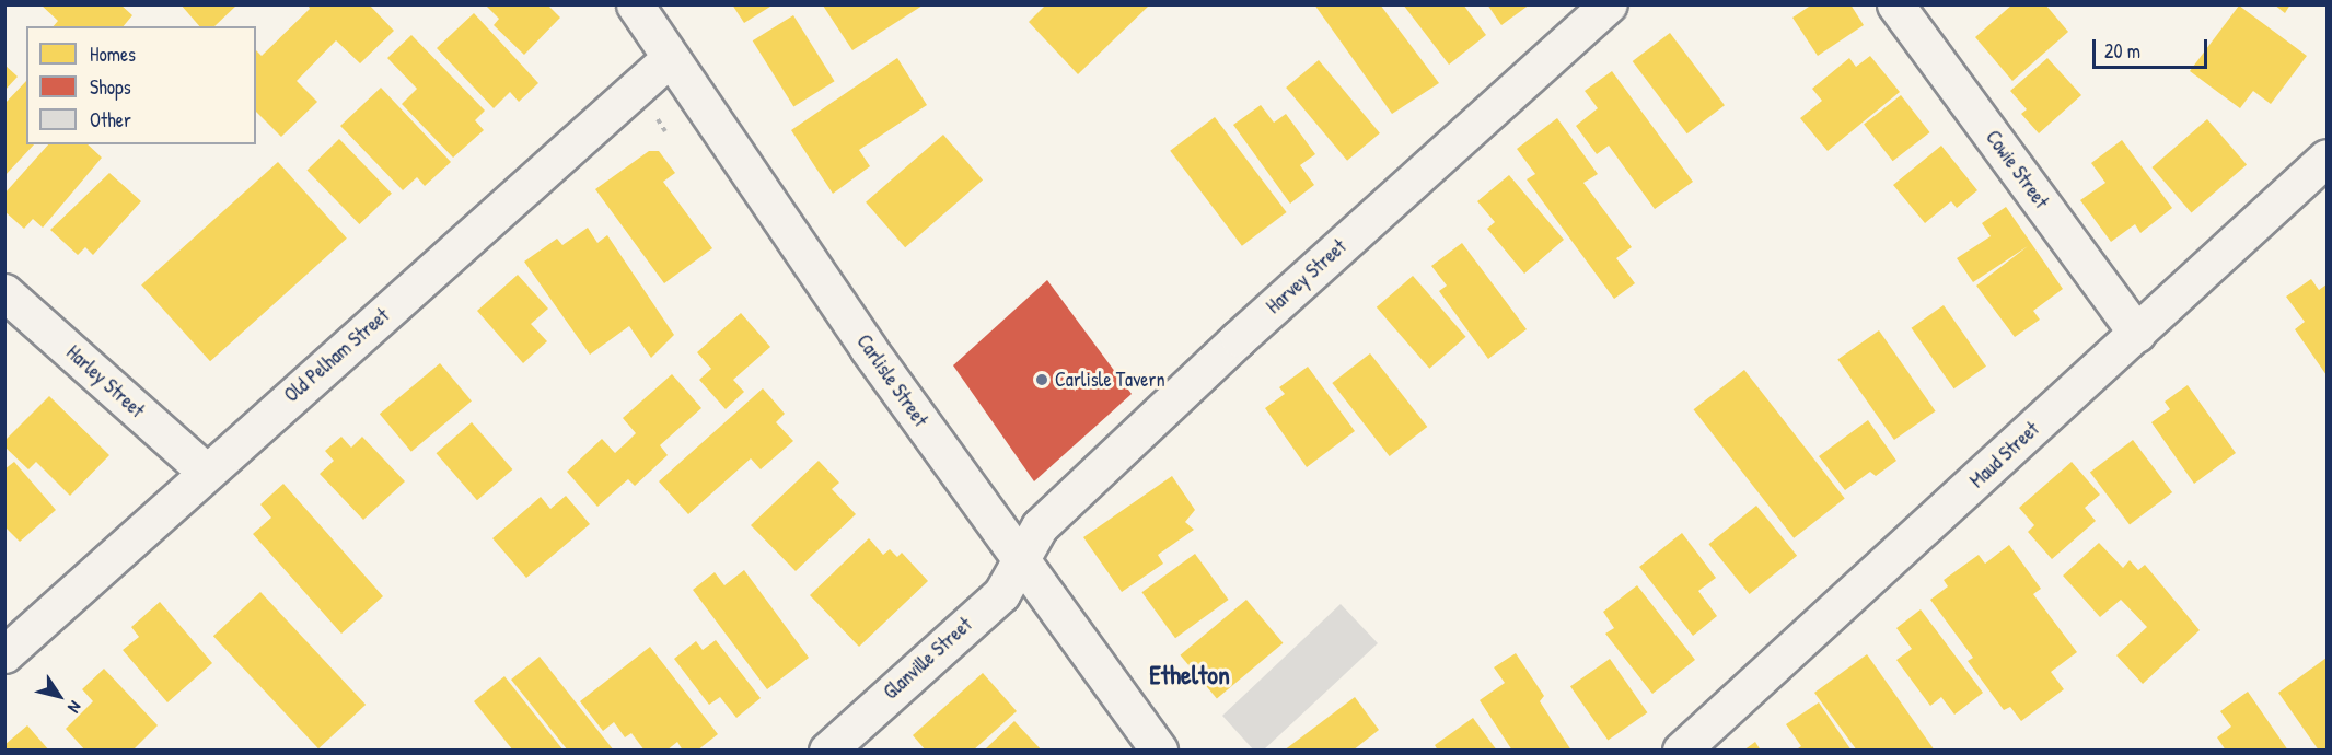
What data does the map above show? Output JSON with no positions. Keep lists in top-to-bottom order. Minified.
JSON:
{"streets":{"street":["Cowie Street","Harvey Street","Old Pelham Street","Carlisle Street","Harley Street","Maud Street","Glanville Street"]},"crossings":[["Cowie Street","Maud Street"],["Harvey Street","Carlisle Street"],["Harvey Street","Glanville Street"],["Old Pelham Street","Carlisle Street"],["Old Pelham Street","Harley Street"],["Carlisle Street","Glanville Street"]],"districts":["Ethelton"],"places":["Carlisle Tavern"],"legend":["Homes","Shops","Other"],"scale_bar":"20 m","north":"bottom right"}
